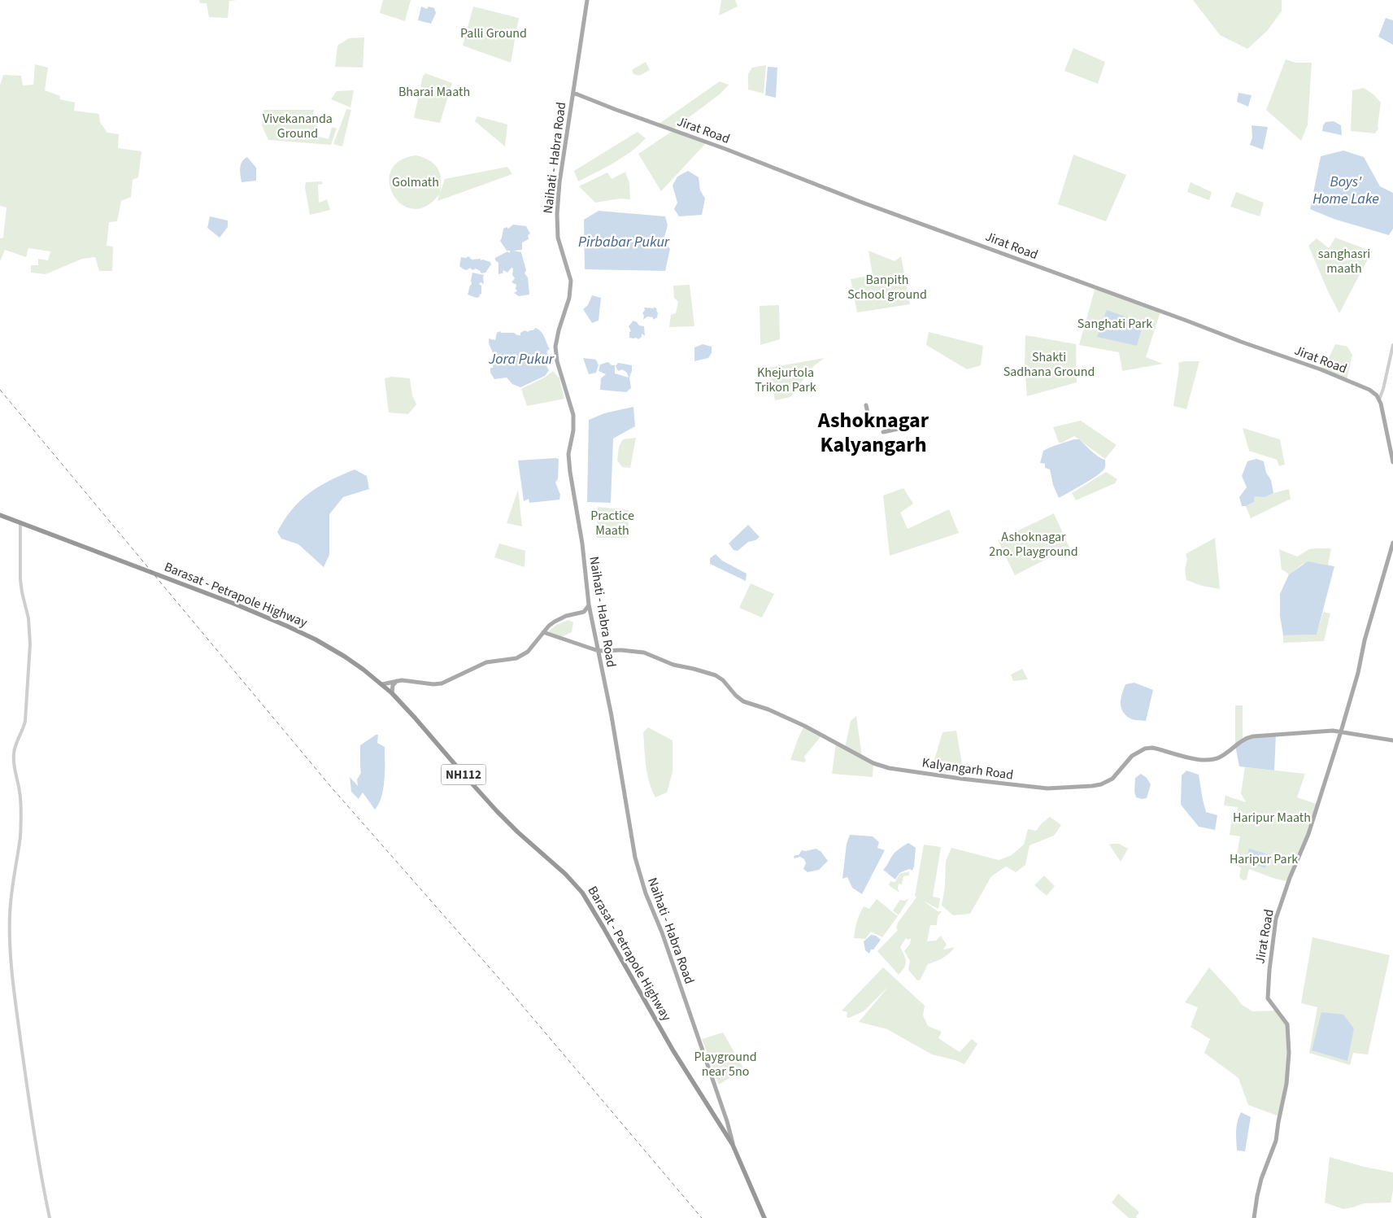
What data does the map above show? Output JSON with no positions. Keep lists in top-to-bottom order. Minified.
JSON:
{"streets":{"highway":["Barasat - Petrapole Highway","NH112"],"main road":["Jirat Road","Naihati - Habra Road","Kalyangarh Road"]},"crossings":[["Jirat Road","Naihati - Habra Road"],["Jirat Road","Kalyangarh Road"],["Naihati - Habra Road","Barasat - Petrapole Highway"],["Naihati - Habra Road","Kalyangarh Road"]],"districts":["Ashoknagar Kalyangarh"],"water":["Boys' Home Lake","Pirbabar Pukur","Jora Pukur"],"parks":["Palli Ground","Bharai Maath","Vivekananda Ground","Golmath","sanghasri maath","Banpith School ground","Sanghati Park","Shakti Sadhana Ground","Khejurtola Trikon Park","Practice Maath","Ashoknagar 2no. Playground","Haripur Maath","Haripur Park","Playground near 5no"]}
